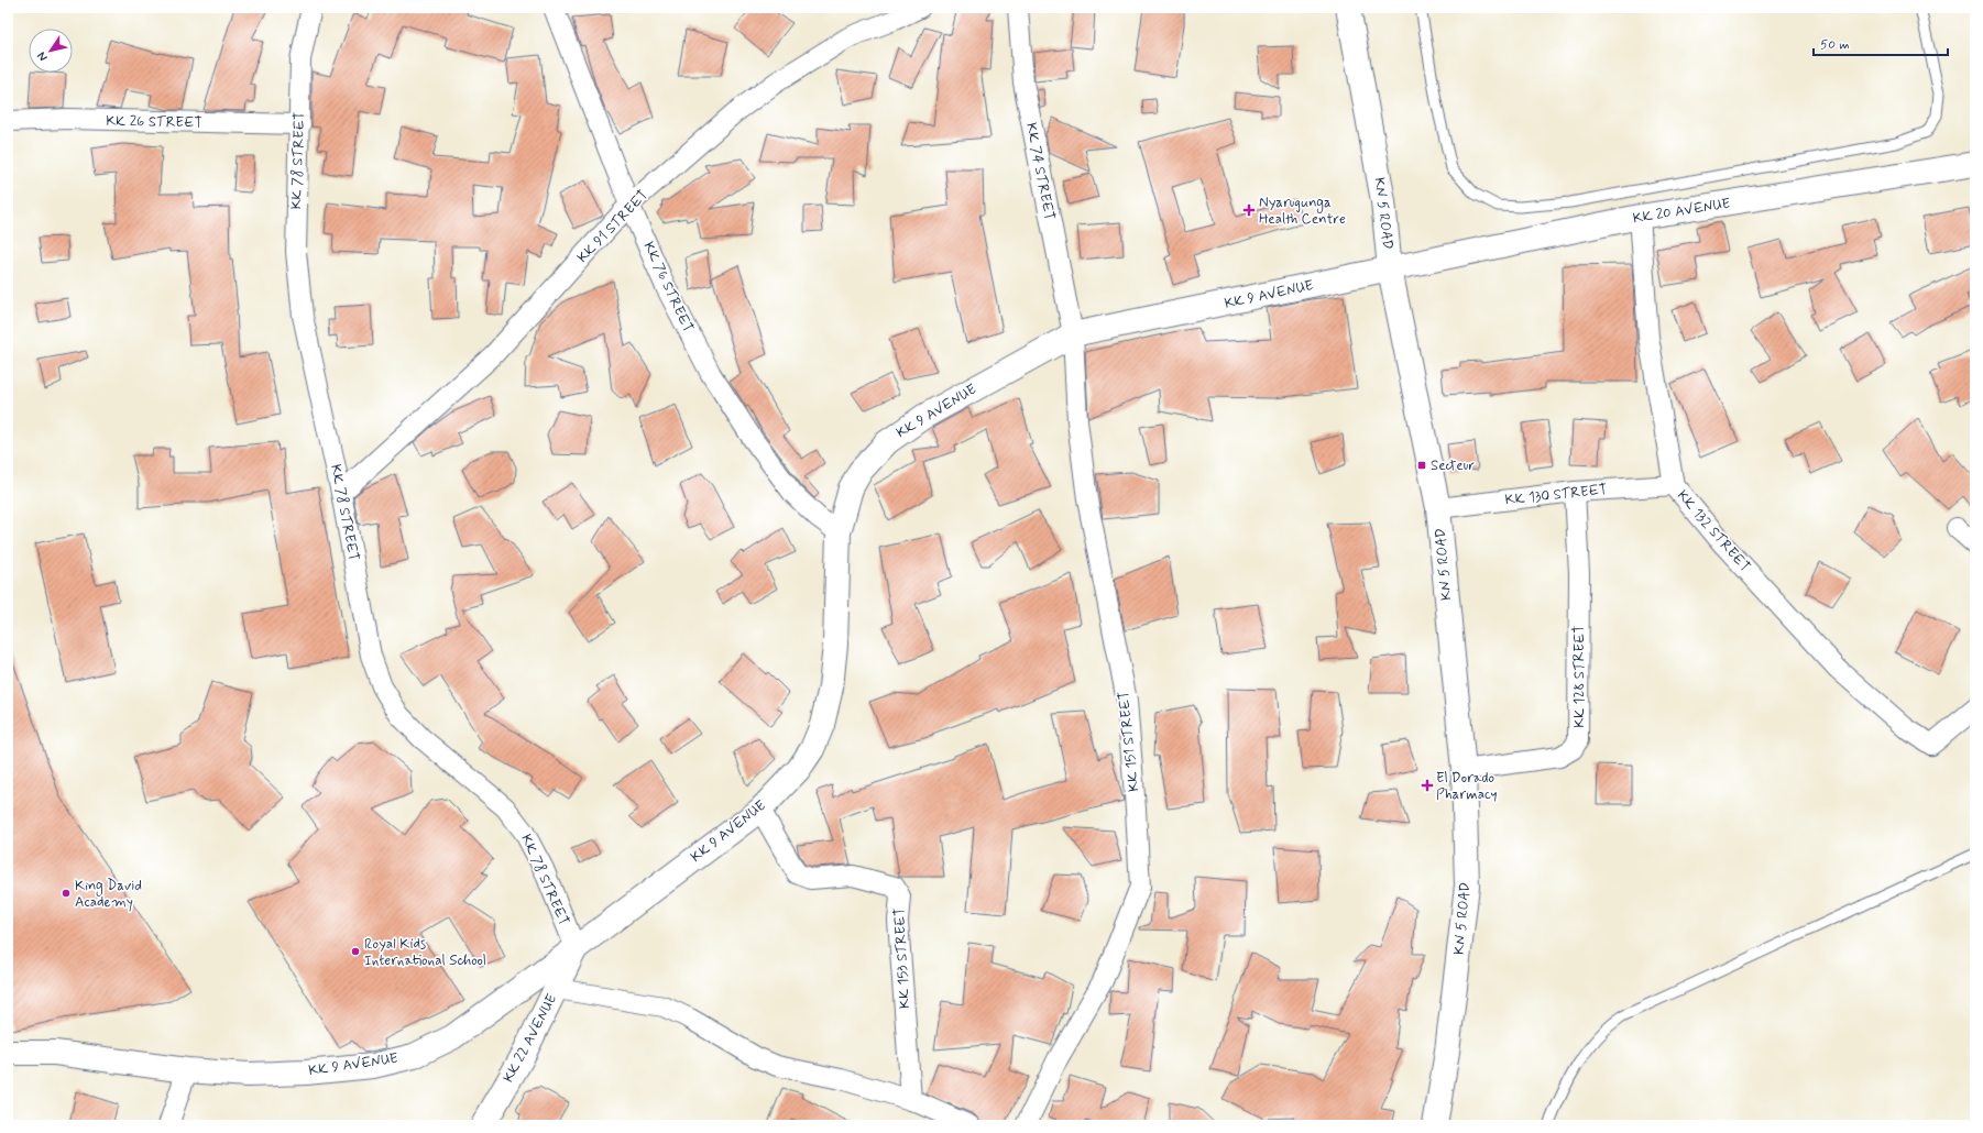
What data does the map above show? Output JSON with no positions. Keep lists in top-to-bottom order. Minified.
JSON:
{"streets":{"main road":["KK 20 AVENUE","KN 5 ROAD","KK 9 AVENUE","KK 22 AVENUE"],"street":["KK 26 STREET","KK 78 STREET","KK 74 STREET","KK 91 STREET","KK 76 STREET","KK 130 STREET","KK 132 STREET","KK 128 STREET","KK 151 STREET","KK 153 STREET"]},"crossings":[["KK 26 STREET","KK 78 STREET"],["KK 78 STREET","KK 91 STREET"],["KK 78 STREET","KK 9 AVENUE"],["KK 78 STREET","KK 22 AVENUE"],["KK 74 STREET","KK 9 AVENUE"],["KK 74 STREET","KK 151 STREET"],["KK 20 AVENUE","KN 5 ROAD"],["KK 20 AVENUE","KK 9 AVENUE"],["KK 20 AVENUE","KK 132 STREET"],["KN 5 ROAD","KK 9 AVENUE"],["KN 5 ROAD","KK 130 STREET"],["KN 5 ROAD","KK 128 STREET"],["KK 91 STREET","KK 76 STREET"],["KK 76 STREET","KK 9 AVENUE"],["KK 9 AVENUE","KK 151 STREET"],["KK 9 AVENUE","KK 153 STREET"],["KK 9 AVENUE","KK 22 AVENUE"],["KK 130 STREET","KK 132 STREET"],["KK 130 STREET","KK 128 STREET"]],"places":{"health":["Nyarugunga Health Centre","El Dorado Pharmacy"],"transit":["Secteur"],"other":["King David Academy","Royal Kids International School"]},"scale_bar":"50 m","north":"bottom left"}
